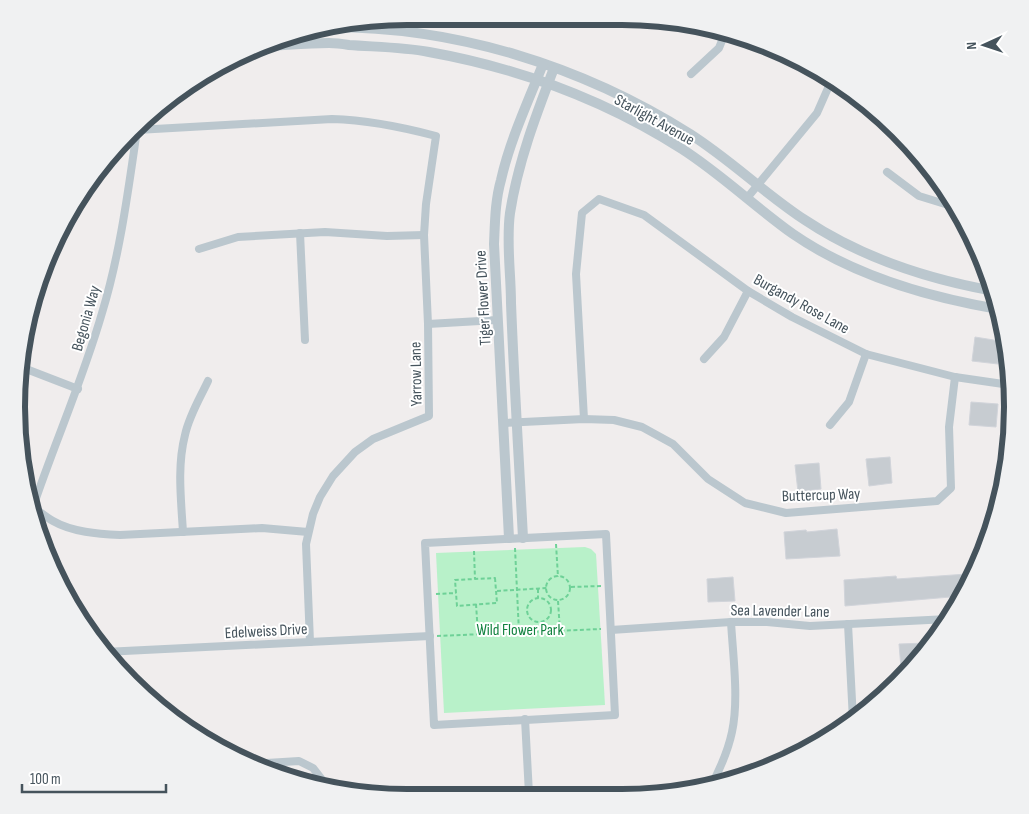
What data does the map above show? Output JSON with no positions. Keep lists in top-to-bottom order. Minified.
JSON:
{"streets":{"street":["Starlight Avenue","Tiger Flower Drive","Burgandy Rose Lane","Begonia Way","Yarrow Lane","Buttercup Way","Sea Lavender Lane","Edelweiss Drive"]},"crossings":[["Starlight Avenue","Tiger Flower Drive"],["Tiger Flower Drive","Buttercup Way"],["Burgandy Rose Lane","Buttercup Way"],["Yarrow Lane","Edelweiss Drive"]],"parks":["Wild Flower Park"],"scale_bar":"100 m","north":"left"}
